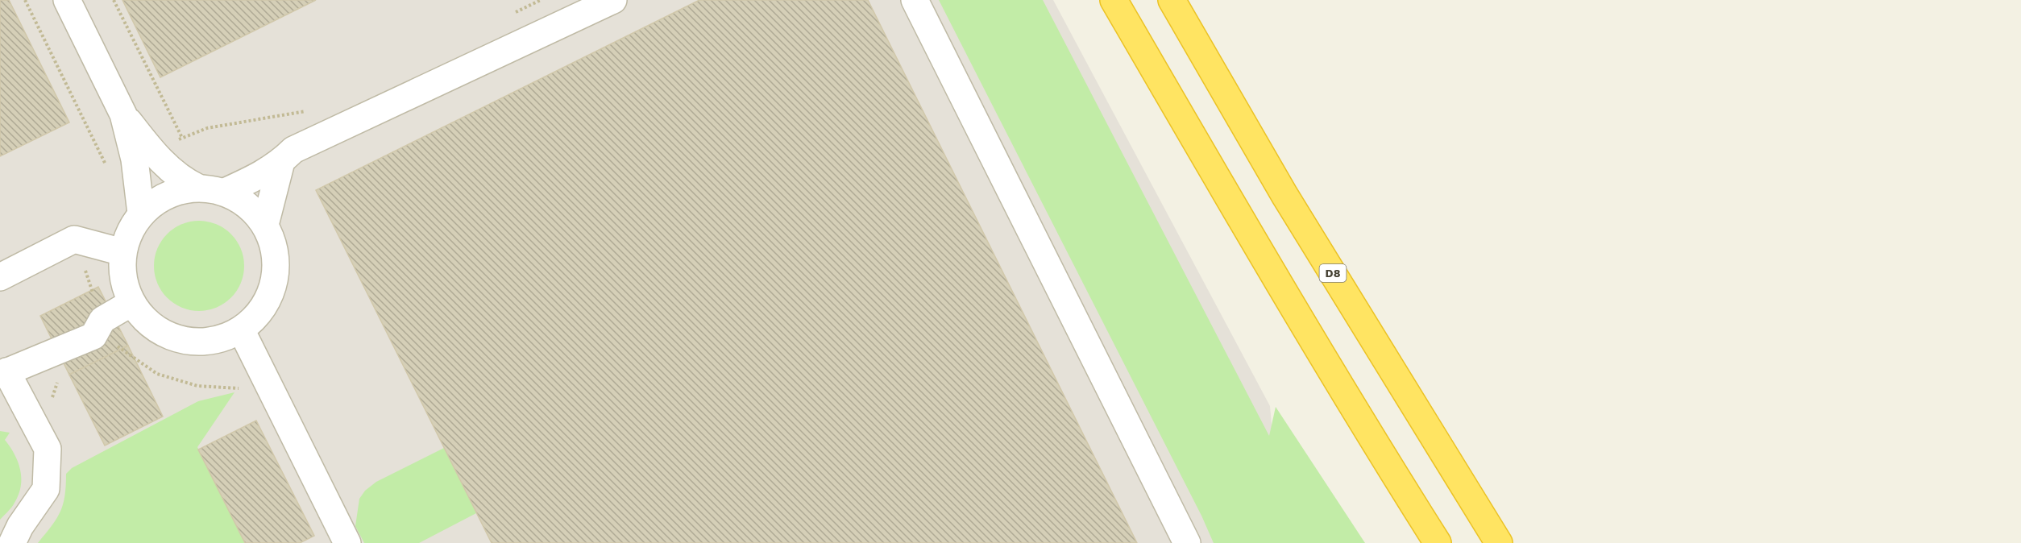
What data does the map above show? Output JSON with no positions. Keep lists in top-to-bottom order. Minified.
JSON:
{"streets":{"highway":["D8"]}}
